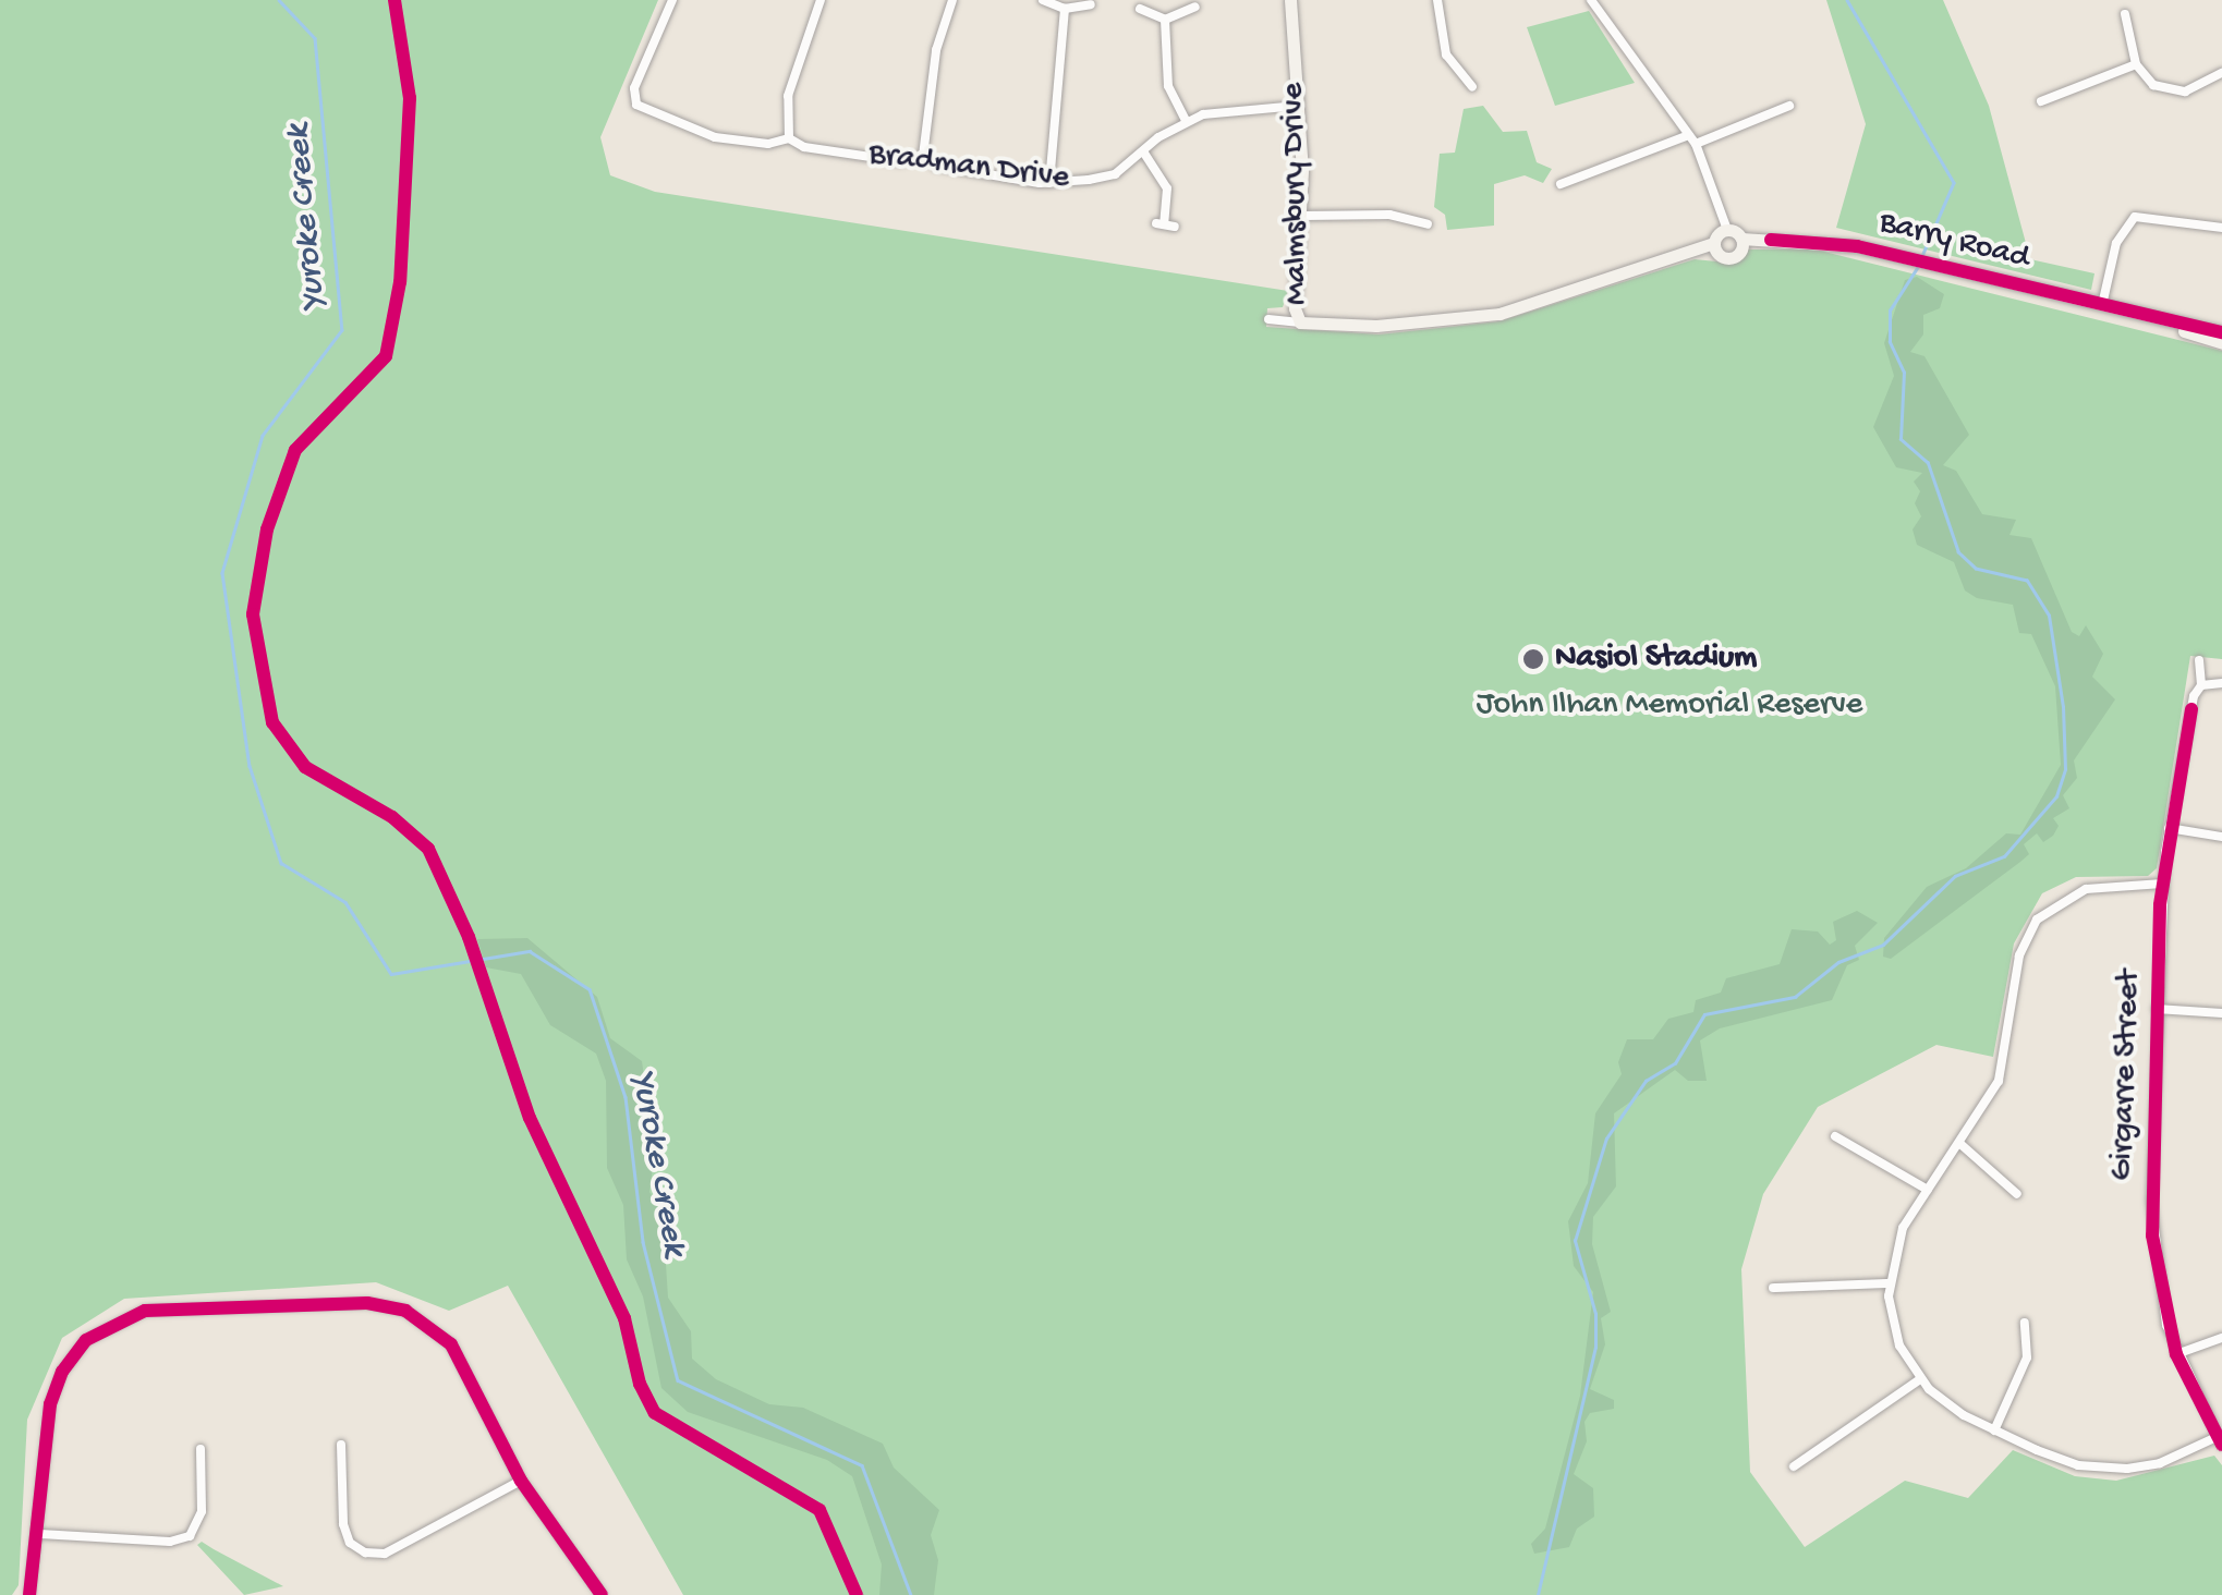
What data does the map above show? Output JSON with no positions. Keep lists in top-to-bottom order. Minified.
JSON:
{"streets":{"street":["Bradman Drive","Malmsbury Drive","Barry Road","Girgarre Street"]},"crossings":[["Bradman Drive","Malmsbury Drive"]],"water":["Yuroke Creek"],"parks":["John Ilhan Memorial Reserve"],"places":["Nasiol Stadium"]}
